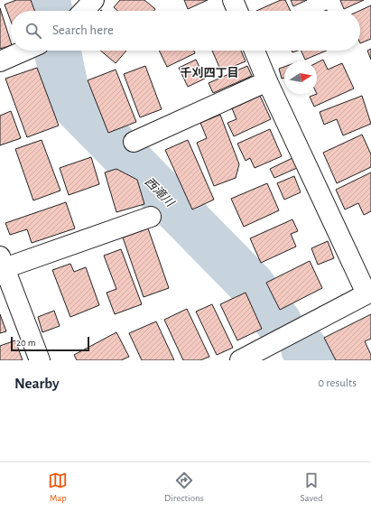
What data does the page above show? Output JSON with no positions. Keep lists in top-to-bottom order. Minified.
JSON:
{"districts":["千刈四丁目"],"water":["西滝川"],"scale_bar":"20 m","north":"right","page":{"search":"Search here","scale":"20 m","heading":["Nearby","0 results"],"nav":["Map","Directions","Saved"]}}
